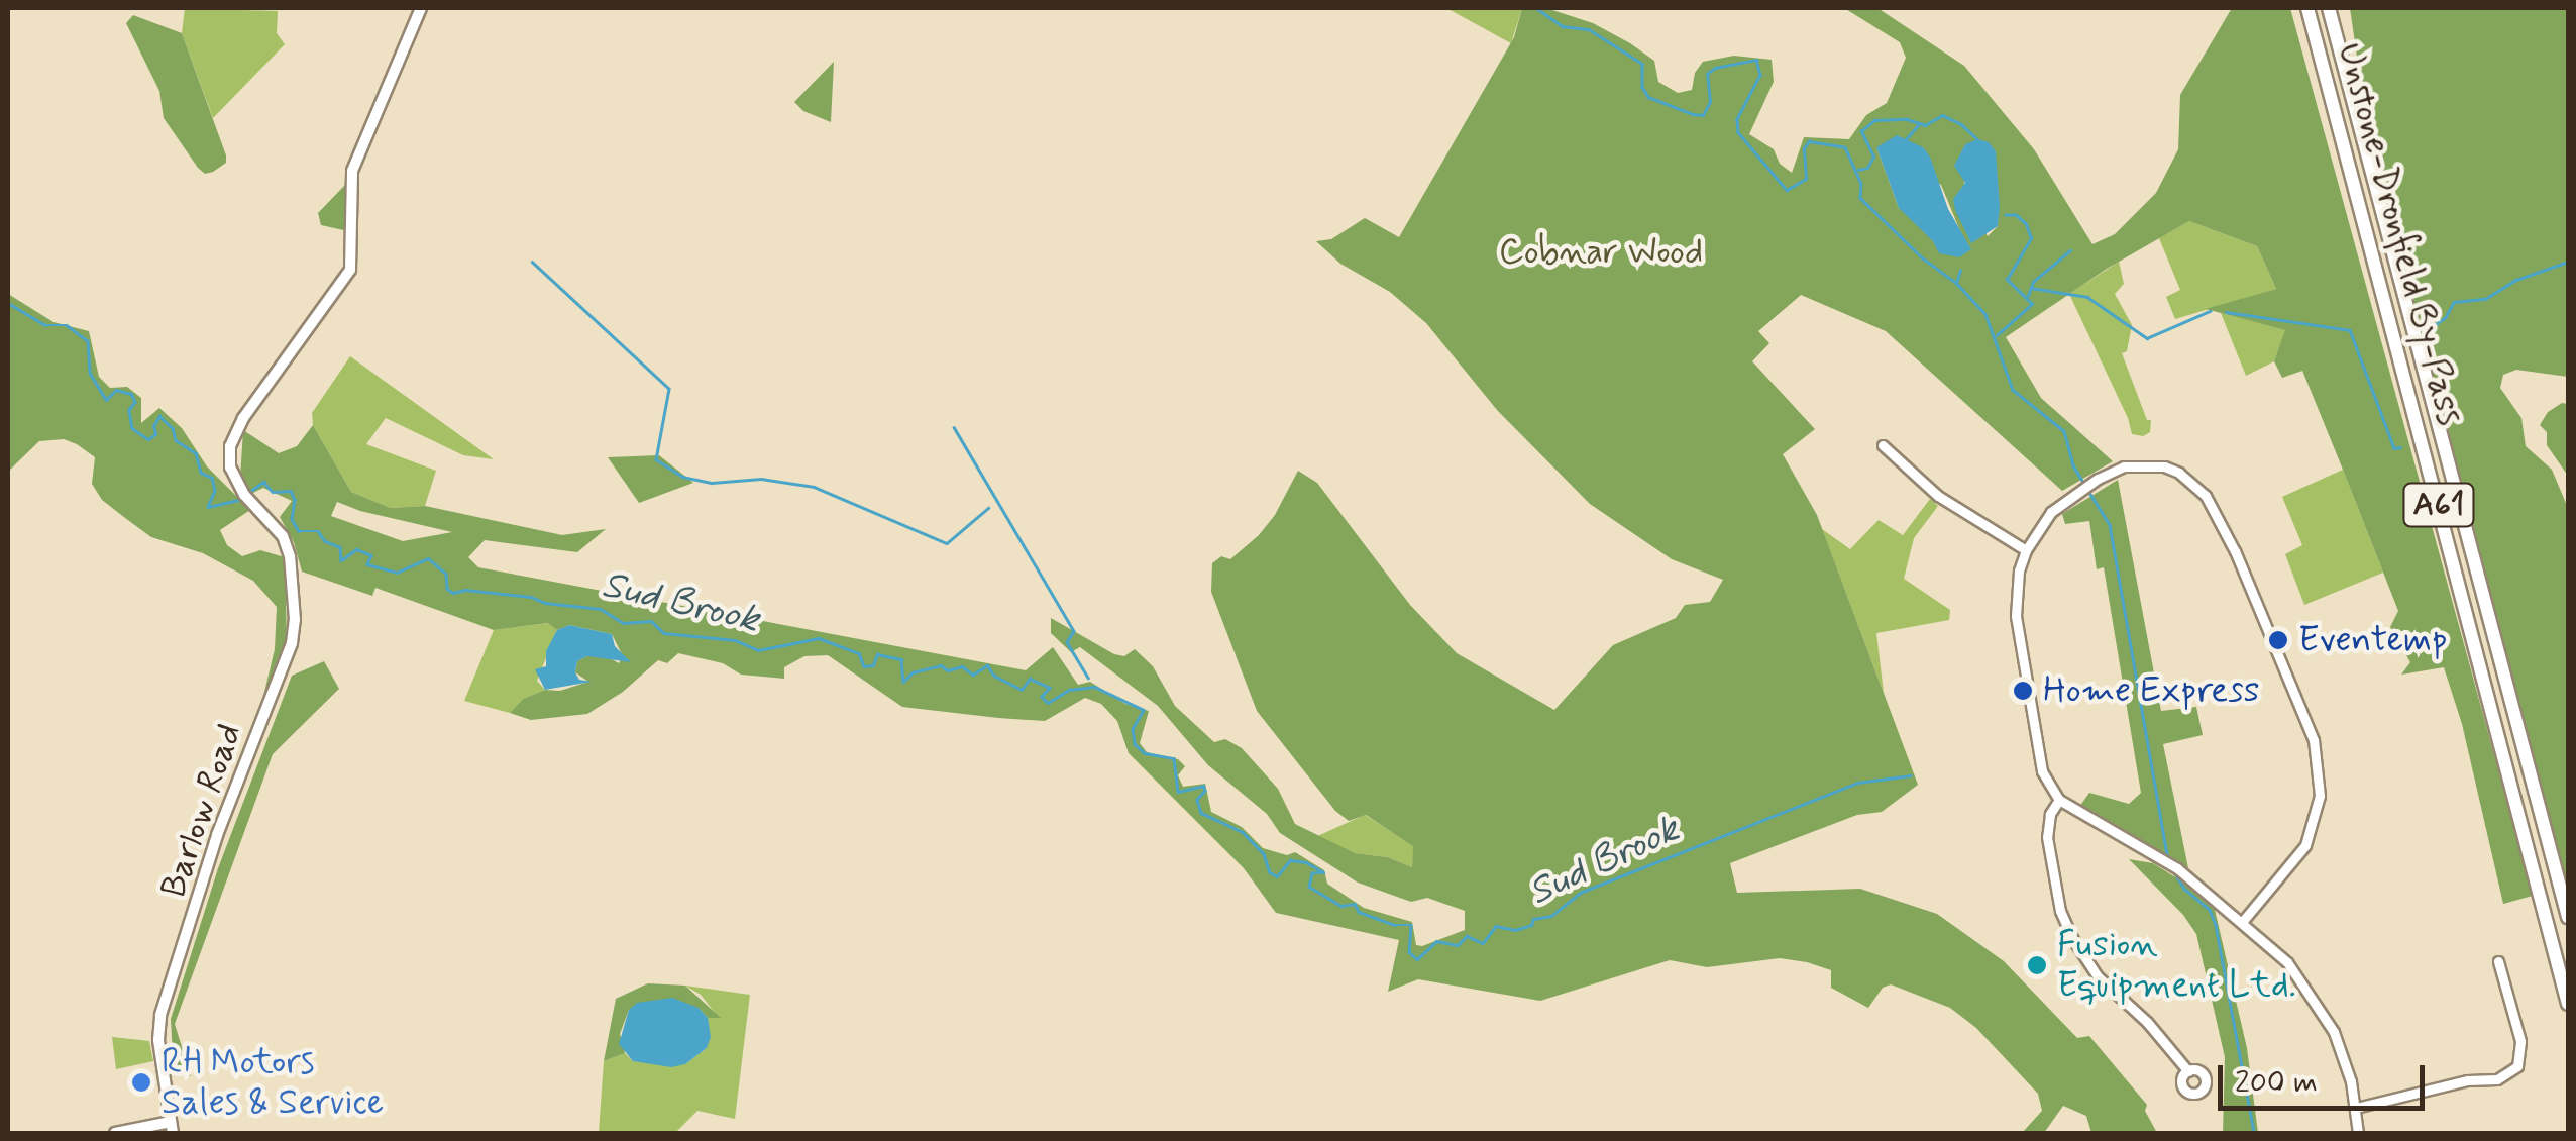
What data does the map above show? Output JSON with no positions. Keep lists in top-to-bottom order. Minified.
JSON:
{"streets":{"highway":["Unstone-Dronfield By-Pass","A61"],"main road":["Barlow Road"]},"water":["Sud Brook"],"parks":["Cobnar Wood"],"places":["Eventemp","Home Express","Fusion Equipment Ltd.","RH Motors Sales & Service"],"scale_bar":"200 m"}
